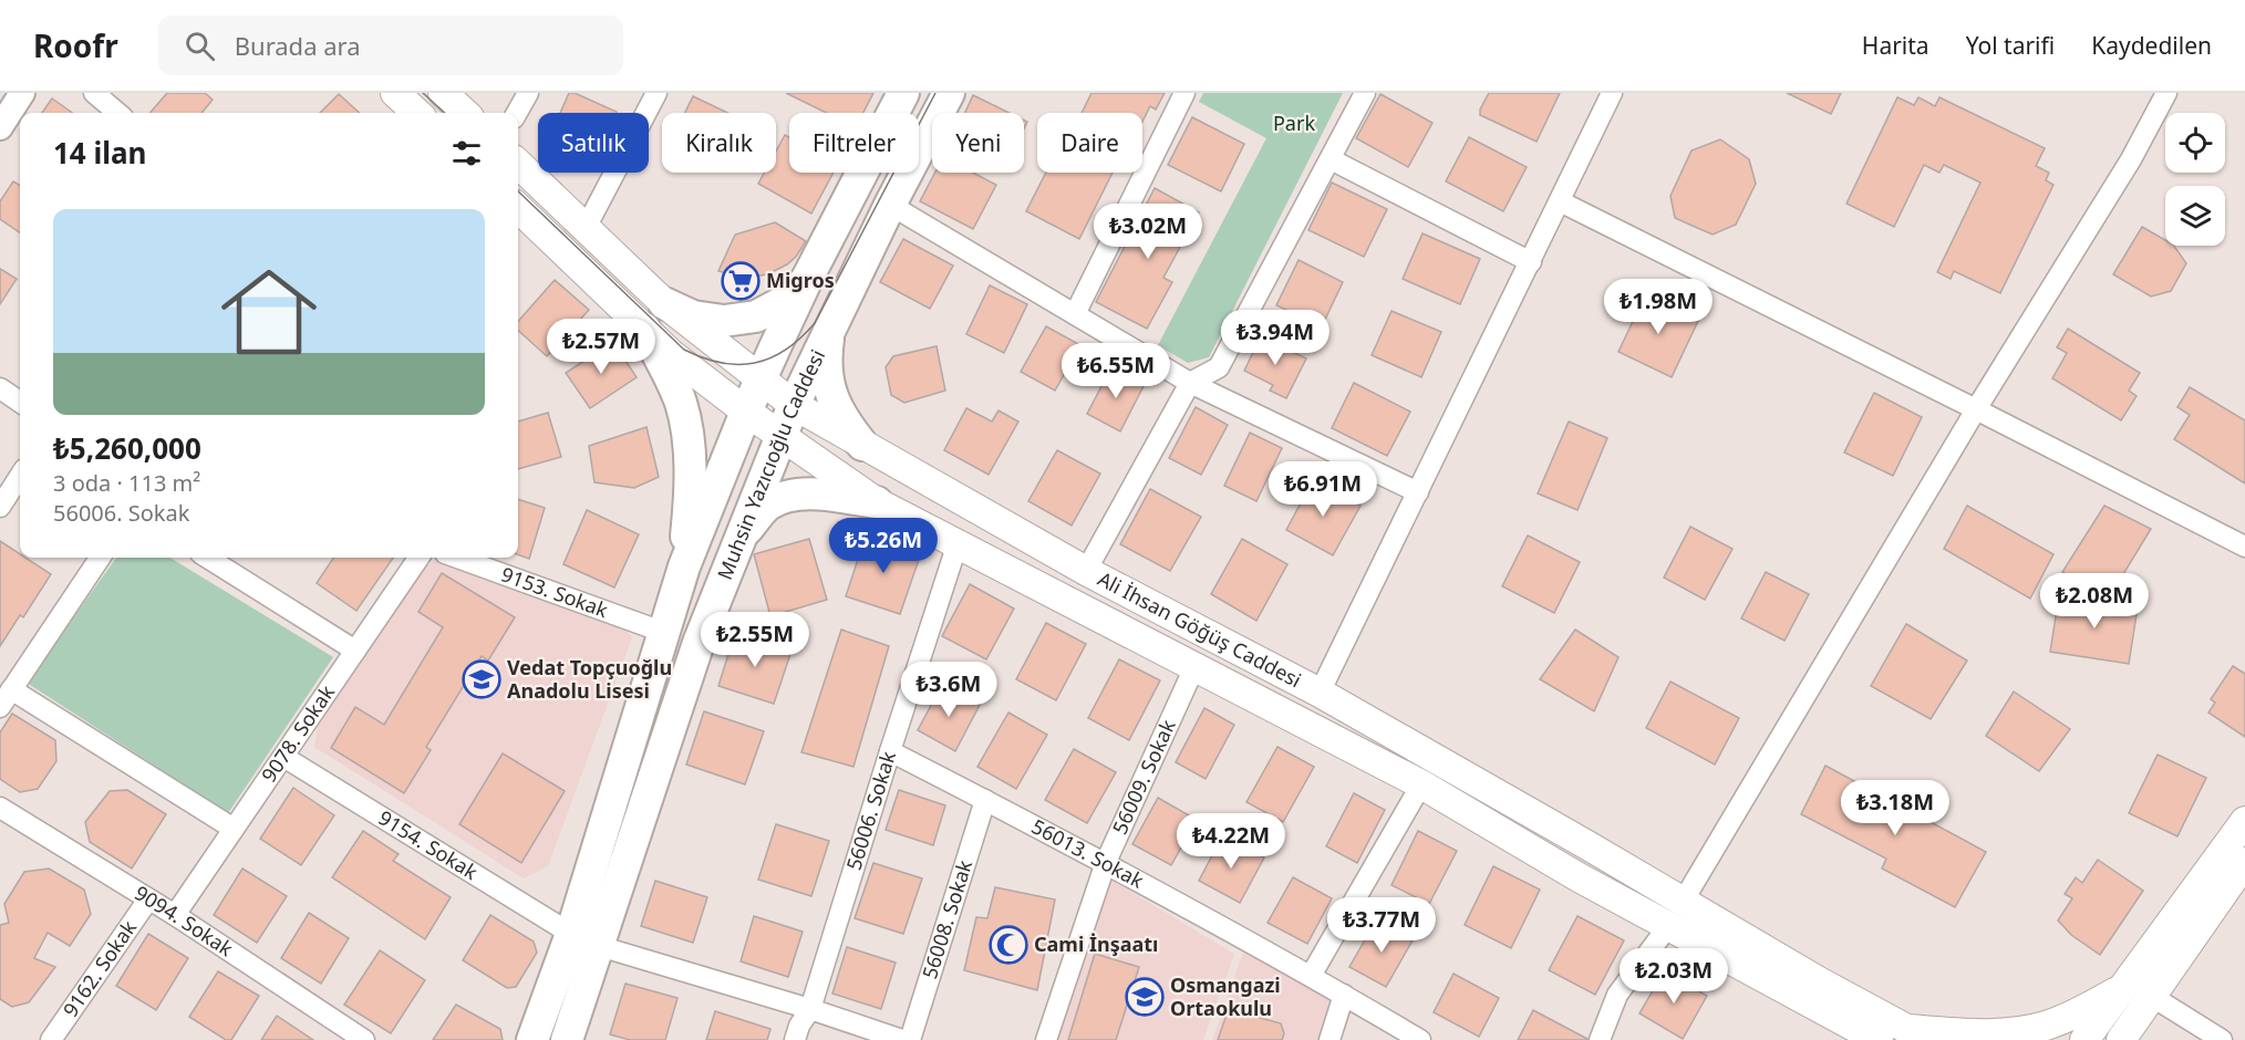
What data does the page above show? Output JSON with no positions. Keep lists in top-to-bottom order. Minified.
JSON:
{"streets":{"main road":["Muhsin Yazıcıoğlu Caddesi","Ali İhsan Göğüş Caddesi"],"street":["9153. Sokak","9078. Sokak","56009. Sokak","56006. Sokak","9154. Sokak","56013. Sokak","56008. Sokak","9094. Sokak","9162. Sokak"]},"crossings":[["Muhsin Yazıcıoğlu Caddesi","9153. Sokak"],["Muhsin Yazıcıoğlu Caddesi","Ali İhsan Göğüş Caddesi"],["Muhsin Yazıcıoğlu Caddesi","9154. Sokak"],["Ali İhsan Göğüş Caddesi","56009. Sokak"],["Ali İhsan Göğüş Caddesi","56006. Sokak"],["9078. Sokak","9154. Sokak"],["9078. Sokak","9094. Sokak"],["56009. Sokak","56013. Sokak"],["56006. Sokak","9154. Sokak"],["56006. Sokak","56013. Sokak"],["56013. Sokak","56008. Sokak"],["9094. Sokak","9162. Sokak"]],"parks":["Park"],"places":{"supermarket":["Migros"],"school or university":["Vedat Topçuoğlu Anadolu Lisesi","Osmangazi Ortaokulu"],"mosque":["Cami İnşaatı"]},"page":{"header":"Roofr","search":"Burada ara","nav":["Harita","Yol tarifi","Kaydedilen"],"chip":["Satılık","Kiralık","Filtreler","Yeni","Daire"],"heading":"14 ilan","list":[{"name":"₺5,260,000","note":"3 oda · 113 m² · 56006. Sokak"}],"price":["₺3.02M","₺1.98M","₺3.94M","₺2.57M","₺6.55M","₺6.91M","₺5.26M","₺2.08M","₺2.55M","₺3.6M","₺3.18M","₺4.22M","₺3.77M","₺2.03M"]}}
